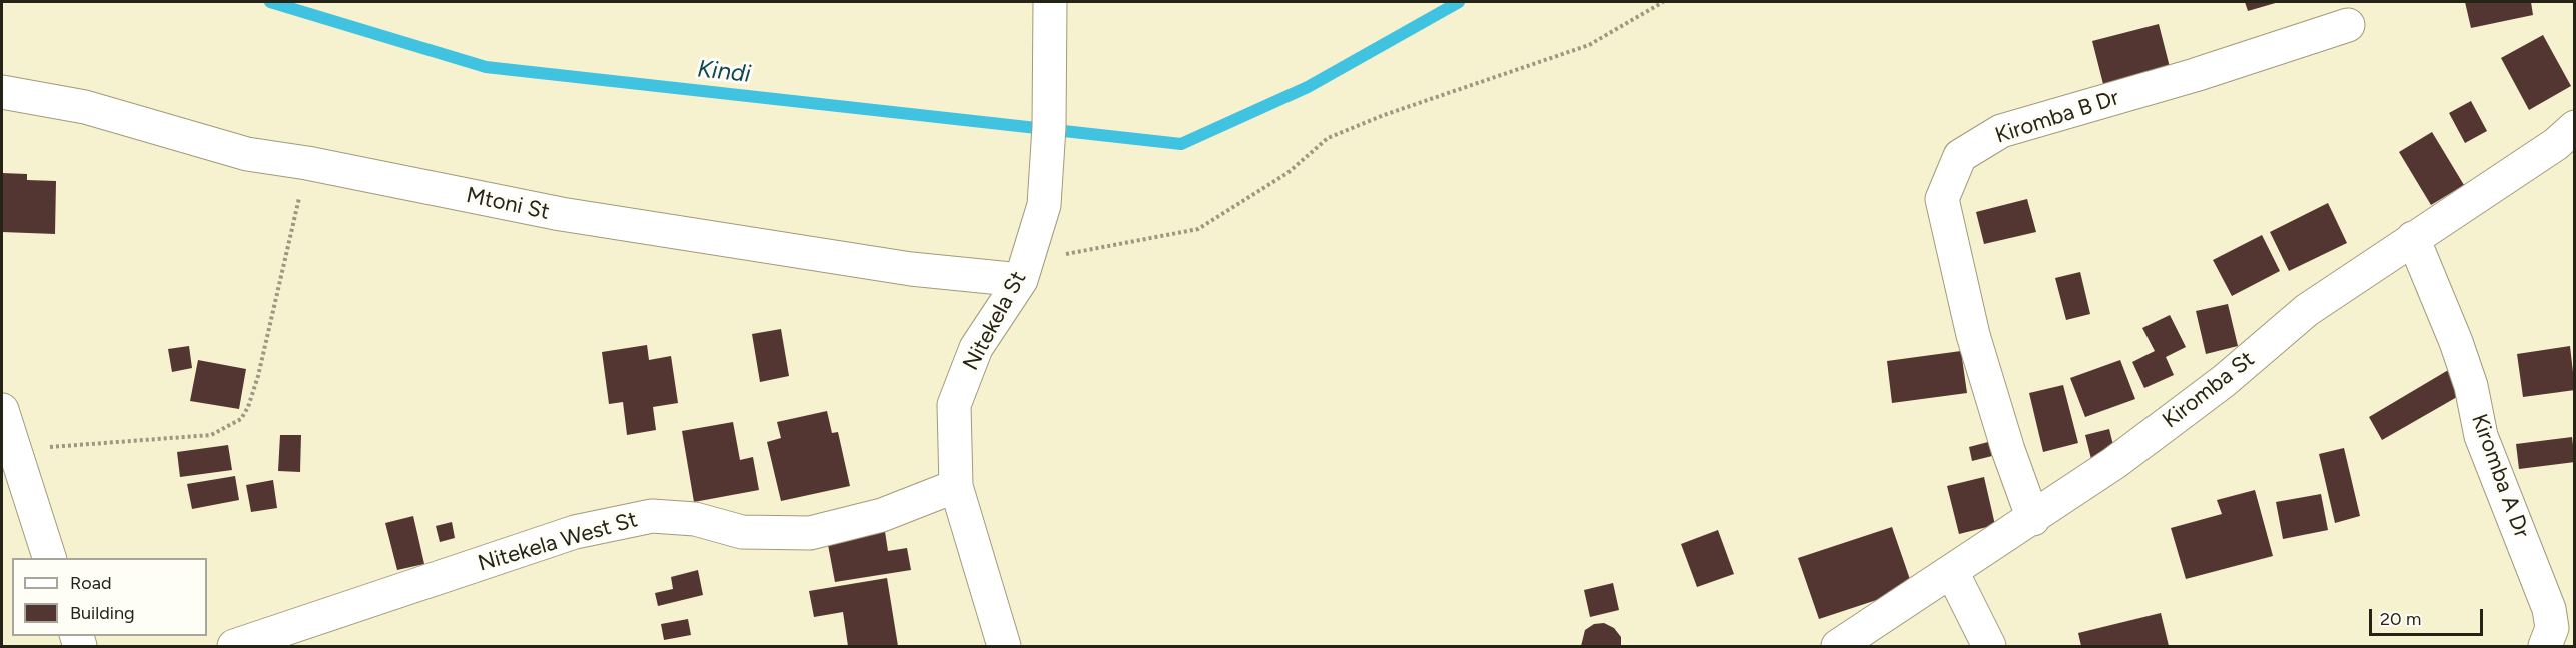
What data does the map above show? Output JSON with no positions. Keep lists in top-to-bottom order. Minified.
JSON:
{"streets":{"street":["Kiromba B Dr","Mtoni St","Nitekela St","Kiromba St","Kiromba A Dr","Nitekela West St"]},"crossings":[["Kiromba B Dr","Kiromba St"],["Mtoni St","Nitekela St"],["Nitekela St","Nitekela West St"],["Kiromba St","Kiromba A Dr"]],"water":["Kindi"],"legend":["Road","Building"],"scale_bar":"20 m"}
